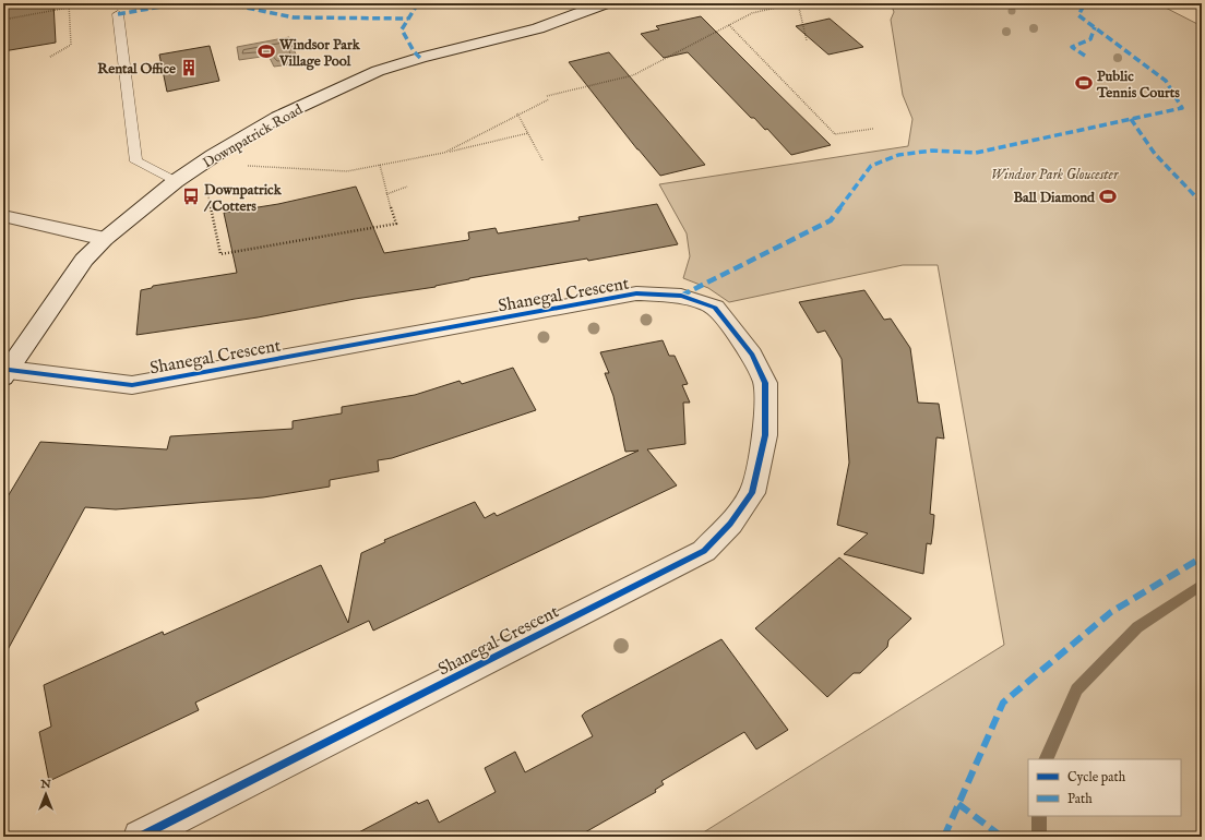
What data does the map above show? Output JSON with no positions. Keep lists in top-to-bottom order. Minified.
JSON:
{"streets":{"street":["Downpatrick Road","Shanegal Crescent"]},"crossings":[["Downpatrick Road","Shanegal Crescent"]],"parks":["Windsor Park Gloucester"],"places":{"sports":["Windsor Park Village Pool","Public Tennis Courts","Ball Diamond"],"building":["Rental Office"],"bus stop":["Downpatrick / Cotters"]},"legend":["Cycle path","Path"],"north":"top"}
